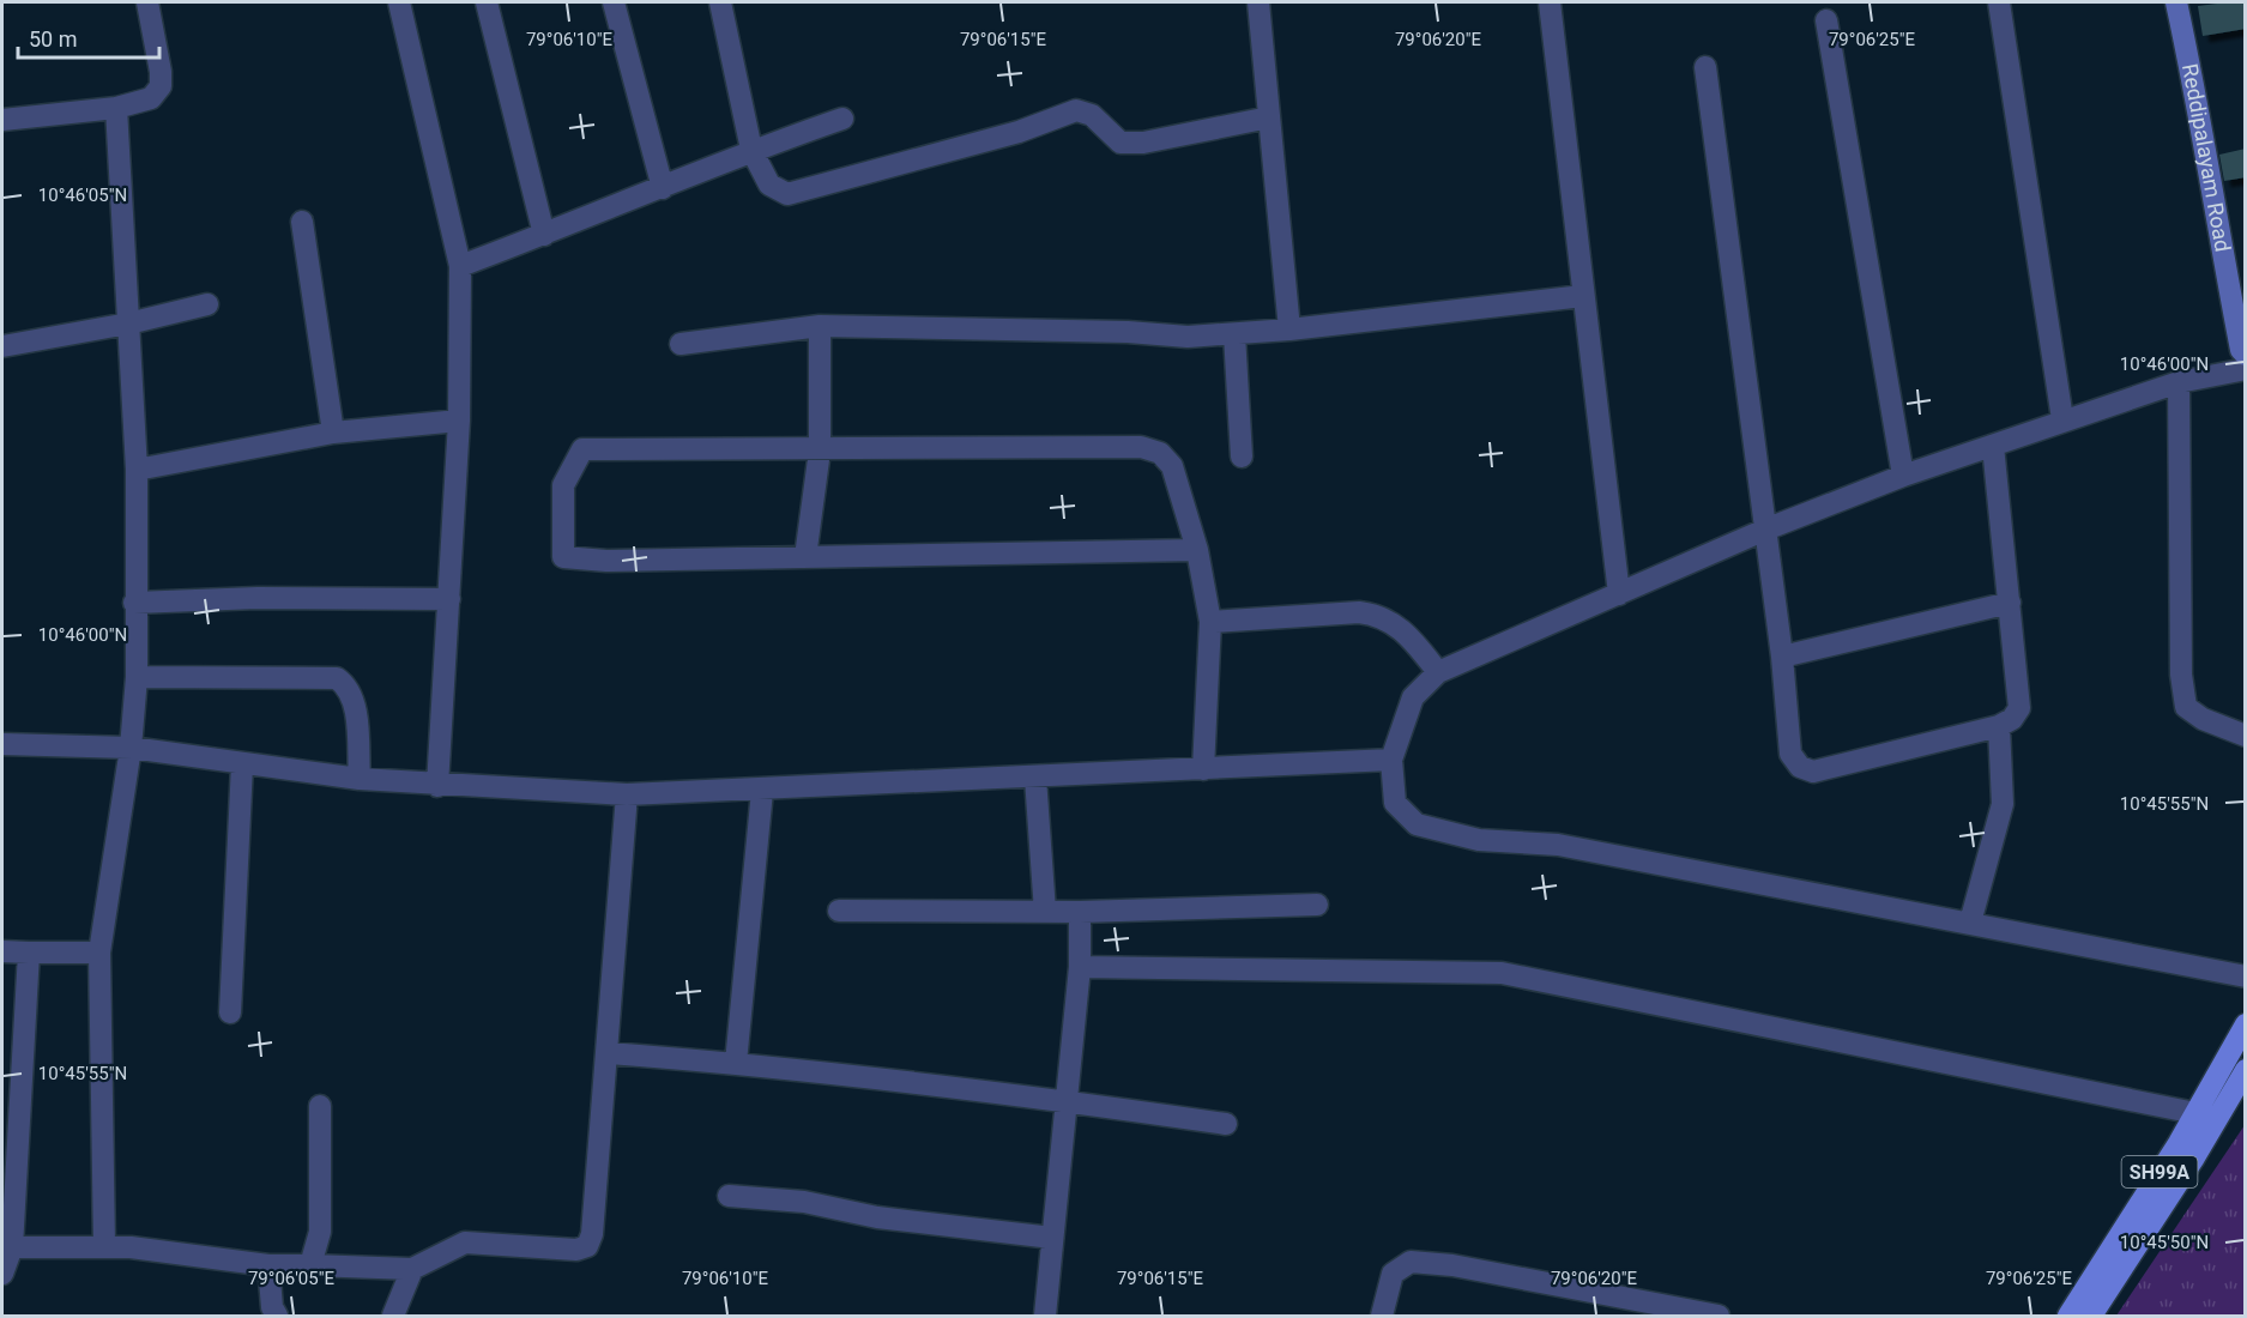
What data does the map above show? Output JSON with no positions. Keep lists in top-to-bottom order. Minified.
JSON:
{"streets":{"main road":["SH99A"],"street":["Reddipalayam Road"]},"scale_bar":"50 m","coordinates":["79°06'10\"E","79°06'15\"E","79°06'20\"E","79°06'25\"E","10°46'05\"N","10°46'00\"N","10°45'55\"N","10°45'50\"N","79°06'05\"E"]}
